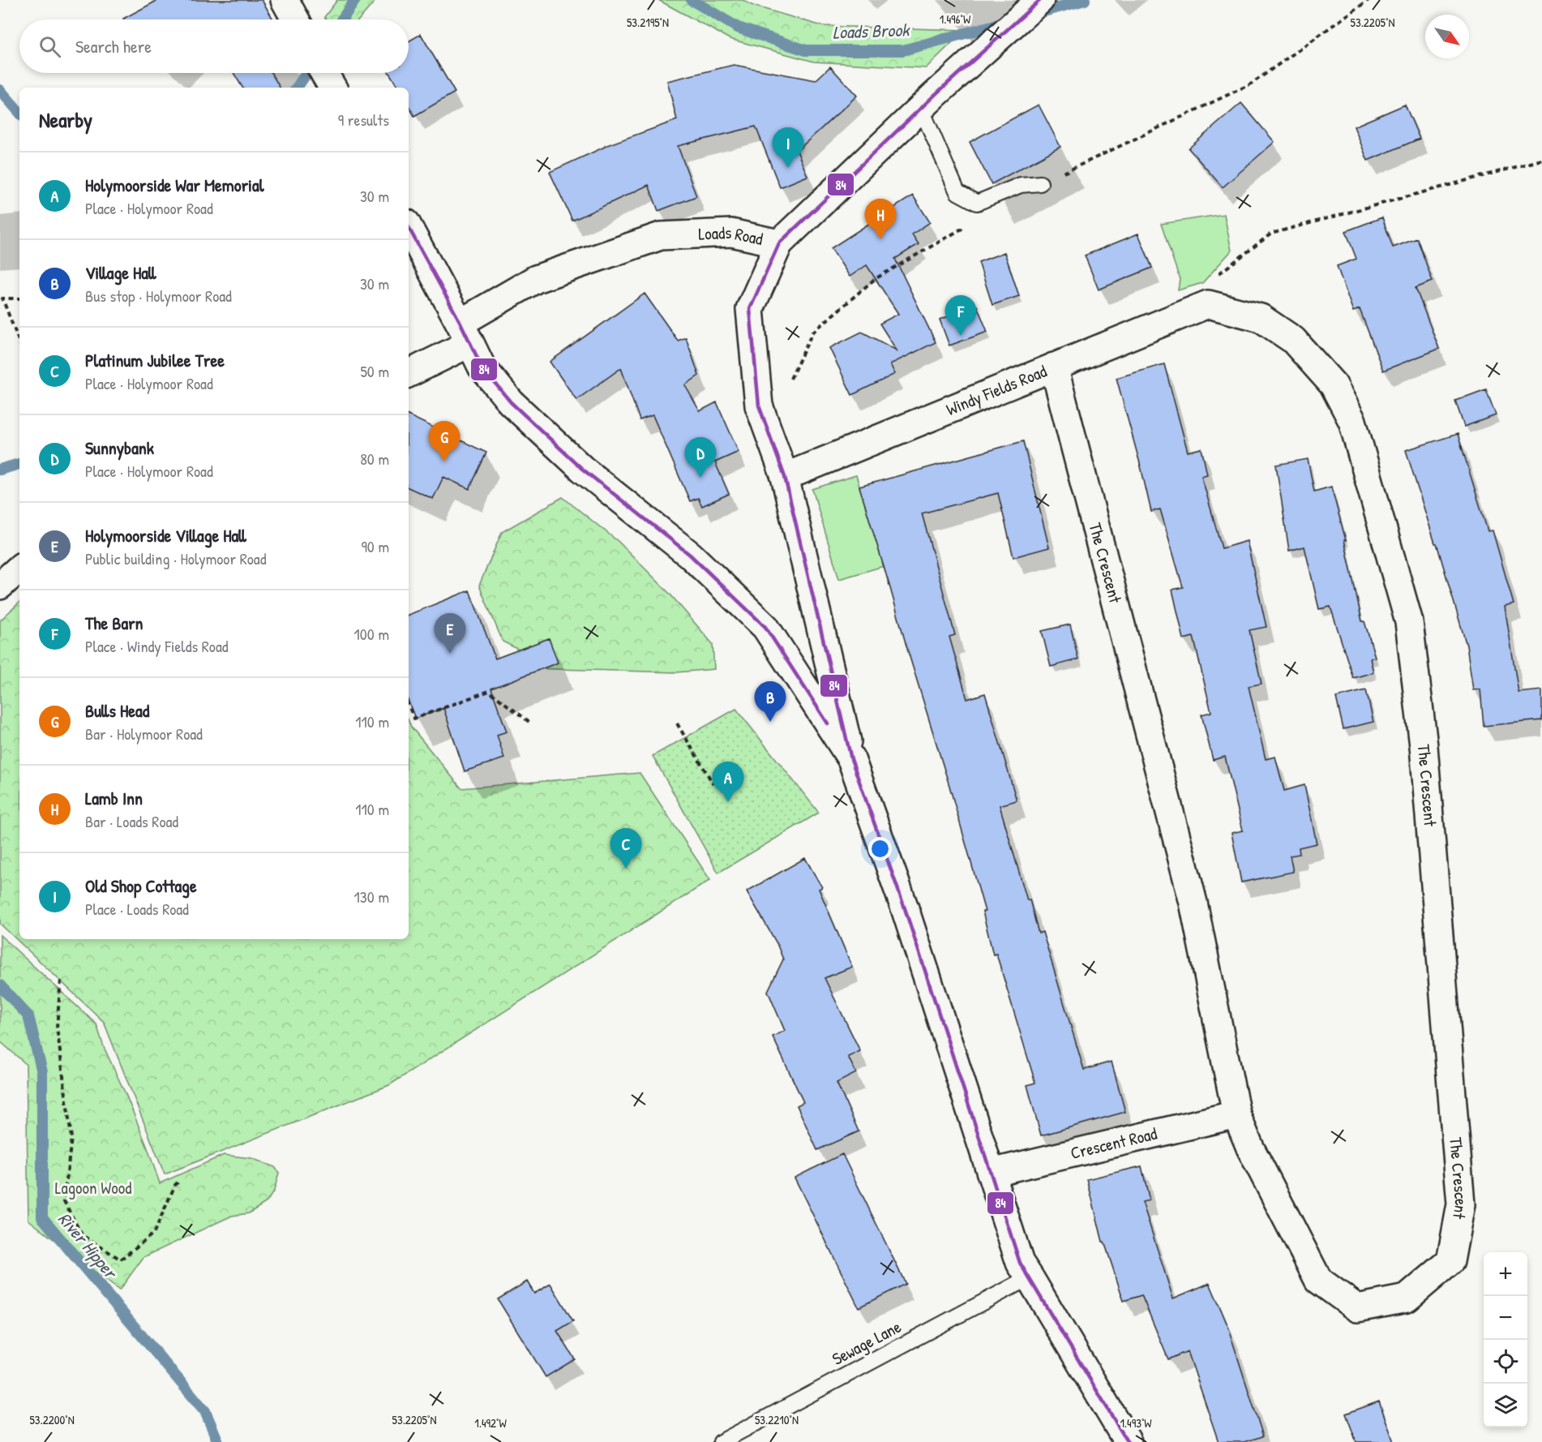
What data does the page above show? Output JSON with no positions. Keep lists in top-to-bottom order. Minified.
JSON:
{"streets":{"street":["Loads Road","Windy Fields Road","The Crescent","Crescent Road"],"lane":["Sewage Lane"]},"crossings":[["Windy Fields Road","The Crescent"],["The Crescent","Crescent Road"]],"water":["Loads Brook","River Hipper"],"parks":["Lagoon Wood"],"lines":["transit line 84"],"north":"bottom right","page":{"search":"Search here","heading":["Nearby","9 results"],"pins":["I","H","F","G","D","E","B","A","C"],"list":[{"mark":"A","name":"Holymoorside War Memorial","note":"Place · Holymoor Road","value":"30 m"},{"mark":"B","name":"Village Hall","note":"Bus stop · Holymoor Road","value":"30 m"},{"mark":"C","name":"Platinum Jubilee Tree","note":"Place · Holymoor Road","value":"50 m"},{"mark":"D","name":"Sunnybank","note":"Place · Holymoor Road","value":"80 m"},{"mark":"E","name":"Holymoorside Village Hall","note":"Public building · Holymoor Road","value":"90 m"},{"mark":"F","name":"The Barn","note":"Place · Windy Fields Road","value":"100 m"},{"mark":"G","name":"Bulls Head","note":"Bar · Holymoor Road","value":"110 m"},{"mark":"H","name":"Lamb Inn","note":"Bar · Loads Road","value":"110 m"},{"mark":"I","name":"Old Shop Cottage","note":"Place · Loads Road","value":"130 m"}],"map_buttons":["+","−"]},"coordinates":["1.496°W","53.2195°N","53.2205°N","53.2200°N","53.2210°N","1.492°W","1.493°W"]}
